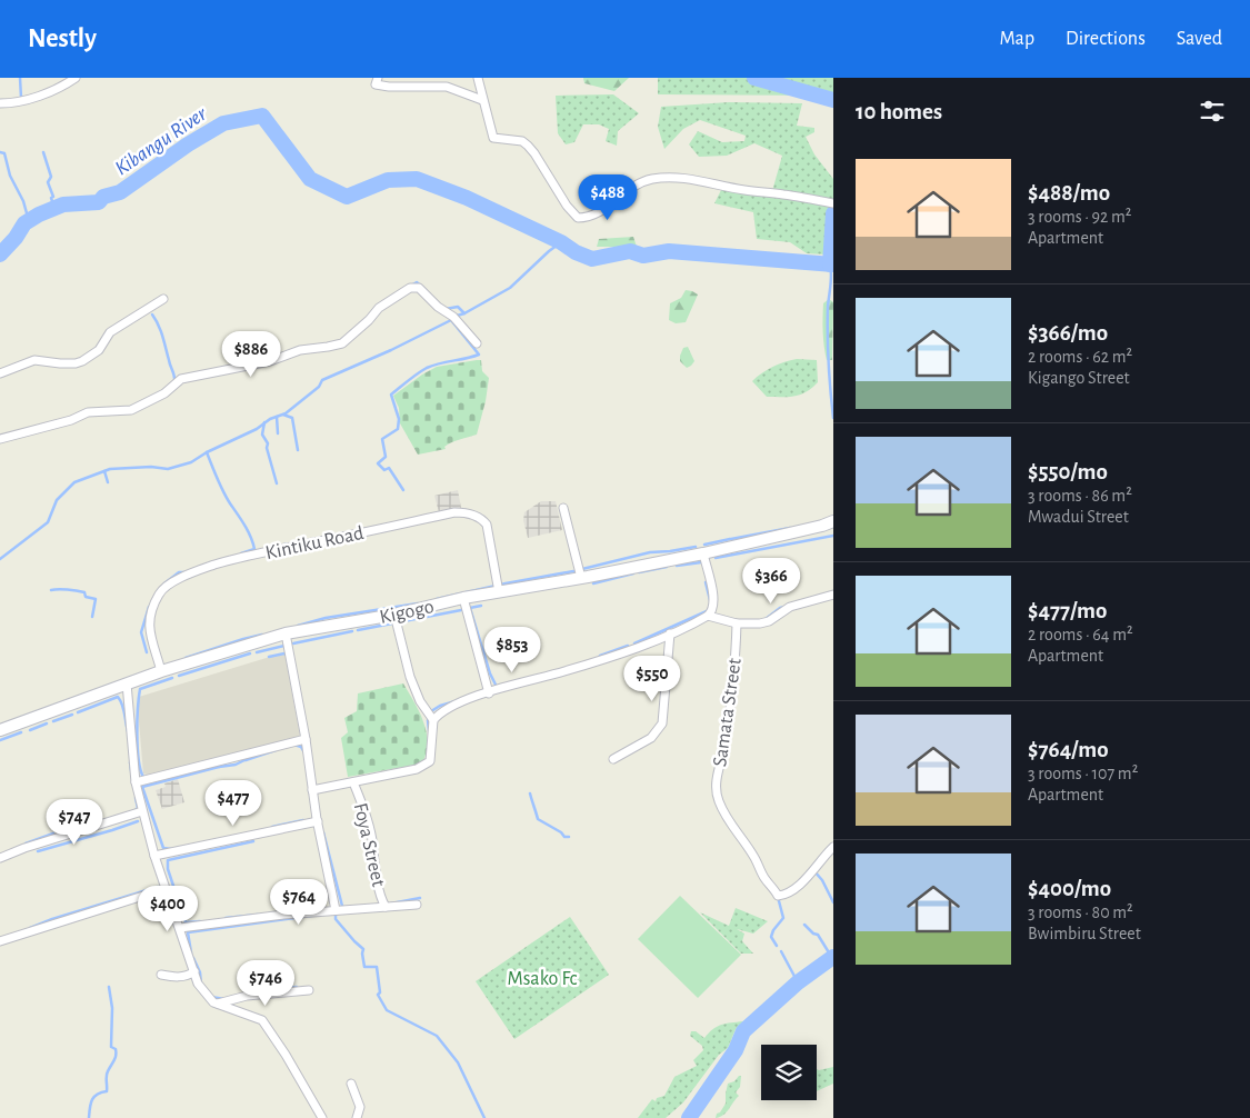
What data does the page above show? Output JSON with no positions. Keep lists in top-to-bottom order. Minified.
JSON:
{"streets":{"main road":["Kigogo"],"street":["Kintiku Road","Samata Street","Foya Street"]},"crossings":[["Kintiku Road","Kigogo"]],"water":["Kibangu River"],"parks":["Msako Fc"],"page":{"header":"Nestly","nav":["Map","Directions","Saved"],"heading":"10 homes","list":[{"name":"$488/mo","note":"3 rooms · 92 m² · Apartment"},{"name":"$366/mo","note":"2 rooms · 62 m² · Kigango Street"},{"name":"$550/mo","note":"3 rooms · 86 m² · Mwadui Street"},{"name":"$477/mo","note":"2 rooms · 64 m² · Apartment"},{"name":"$764/mo","note":"3 rooms · 107 m² · Apartment"},{"name":"$400/mo","note":"3 rooms · 80 m² · Bwimbiru Street"}],"price":["$488","$886","$366","$853","$550","$477","$747","$764","$400","$746"]}}
